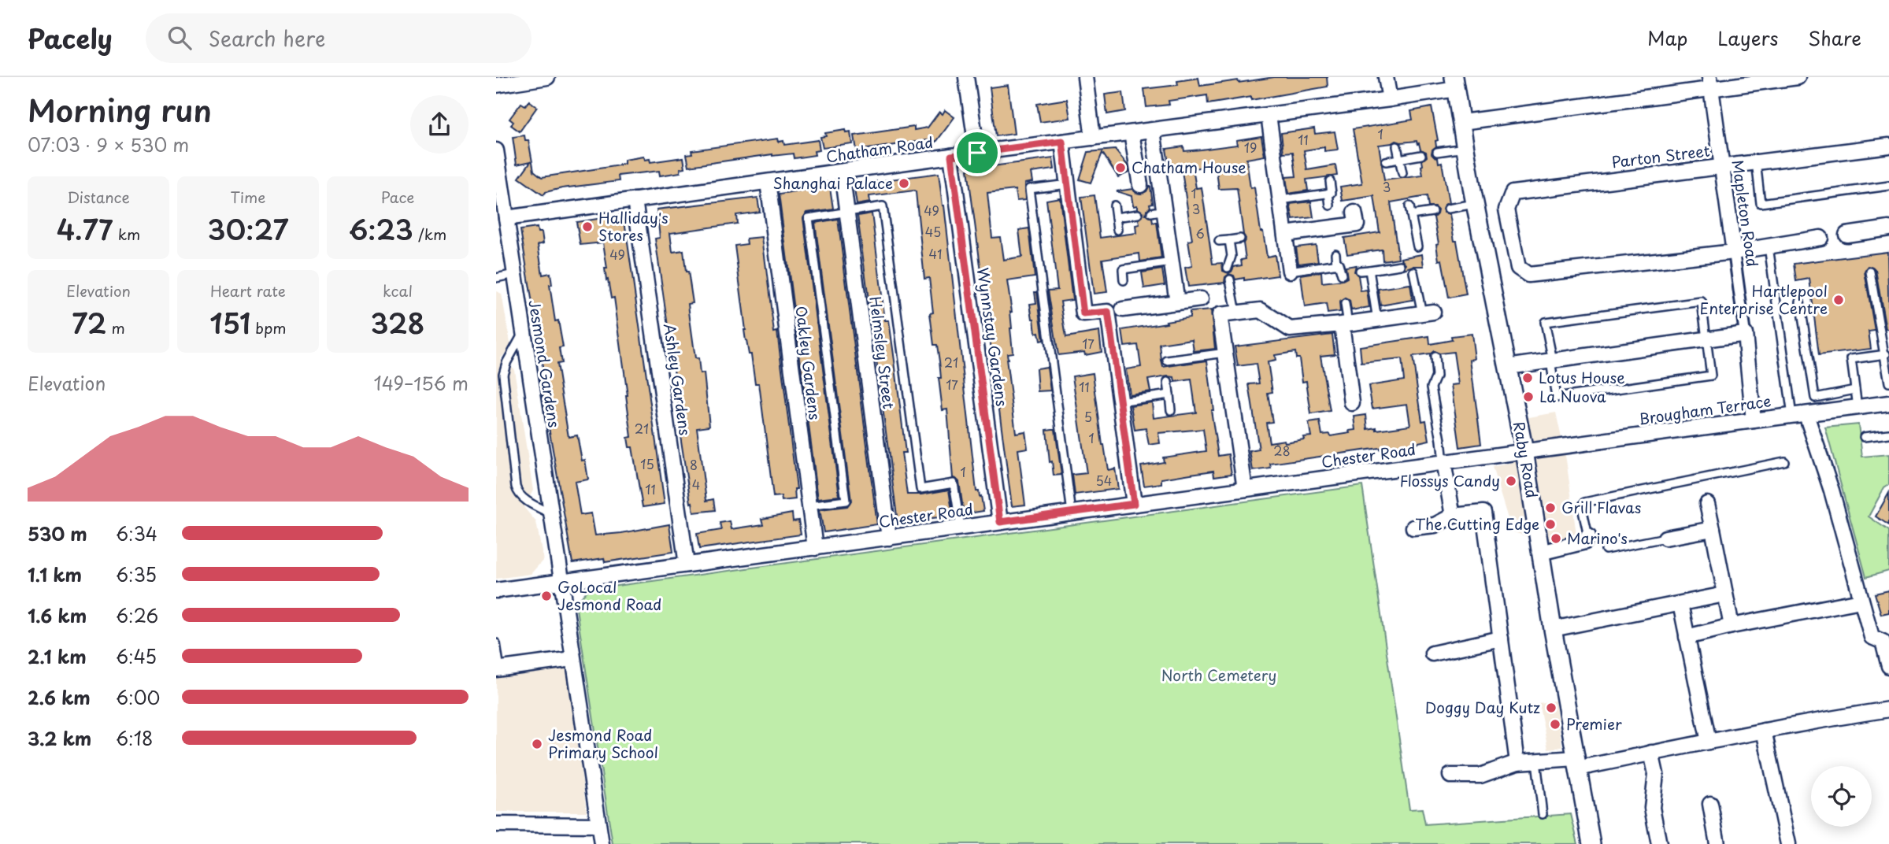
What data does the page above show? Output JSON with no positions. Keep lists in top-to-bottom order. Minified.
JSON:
{"streets":{"street":["Chatham Road","Parton Street","Mapleton Road","Wynnstay Gardens","Helmsley Street","Oakley Gardens","Jesmond Gardens","Ashley Gardens","Brougham Terrace","Chester Road","Raby Road"]},"crossings":[["Chatham Road","Wynnstay Gardens"],["Chatham Road","Helmsley Street"],["Chatham Road","Oakley Gardens"],["Chatham Road","Jesmond Gardens"],["Chatham Road","Ashley Gardens"],["Chatham Road","Raby Road"],["Parton Street","Mapleton Road"],["Mapleton Road","Brougham Terrace"],["Wynnstay Gardens","Chester Road"],["Helmsley Street","Chester Road"],["Oakley Gardens","Chester Road"],["Jesmond Gardens","Chester Road"],["Ashley Gardens","Chester Road"],["Brougham Terrace","Chester Road"],["Brougham Terrace","Raby Road"],["Chester Road","Raby Road"]],"parks":["North Cemetery"],"places":["Chatham House","Shanghai Palace","Halliday's Stores","Hartlepool Enterprise Centre","Lotus House","La Nuova","Flossys Candy","Grill Flavas","The Cutting Edge","Marino's","GoLocal Jesmond Road","Doggy Day Kutz","Premier","Jesmond Road Primary School"],"house_numbers":["1","11","19","3","1","3","49","45","6","41","49","17","21","17","11","5","21","1","28","15","8","1","54","4","11"],"page":{"header":"Pacely","search":"Search here","nav":["Map","Layers","Share"],"heading":["Morning run","07:03 · 9 × 530 m"],"stats":[["Distance","4.77 km"],["Time","30:27"],["Pace","6:23 /km"],["Elevation","72 m"],["Heart rate","151 bpm"],["kcal","328"]],"chart":["Elevation","149–156 m"],"list":[{"name":"530 m","note":"6:34"},{"name":"1.1 km","note":"6:35"},{"name":"1.6 km","note":"6:26"},{"name":"2.1 km","note":"6:45"},{"name":"2.6 km","note":"6:00"},{"name":"3.2 km","note":"6:18"}]}}
